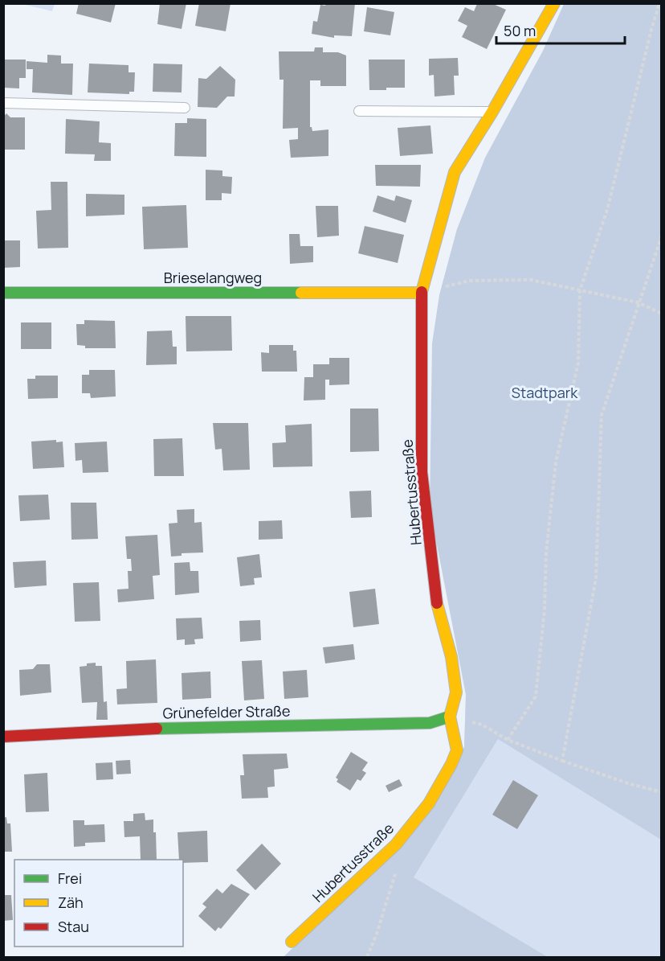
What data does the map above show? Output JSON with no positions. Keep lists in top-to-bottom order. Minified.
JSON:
{"streets":{"street":["Brieselangweg","Hubertusstraße","Grünefelder Straße"]},"crossings":[["Brieselangweg","Hubertusstraße"],["Hubertusstraße","Grünefelder Straße"]],"parks":["Stadtpark"],"legend":["Frei","Zäh","Stau"],"scale_bar":"50 m"}
